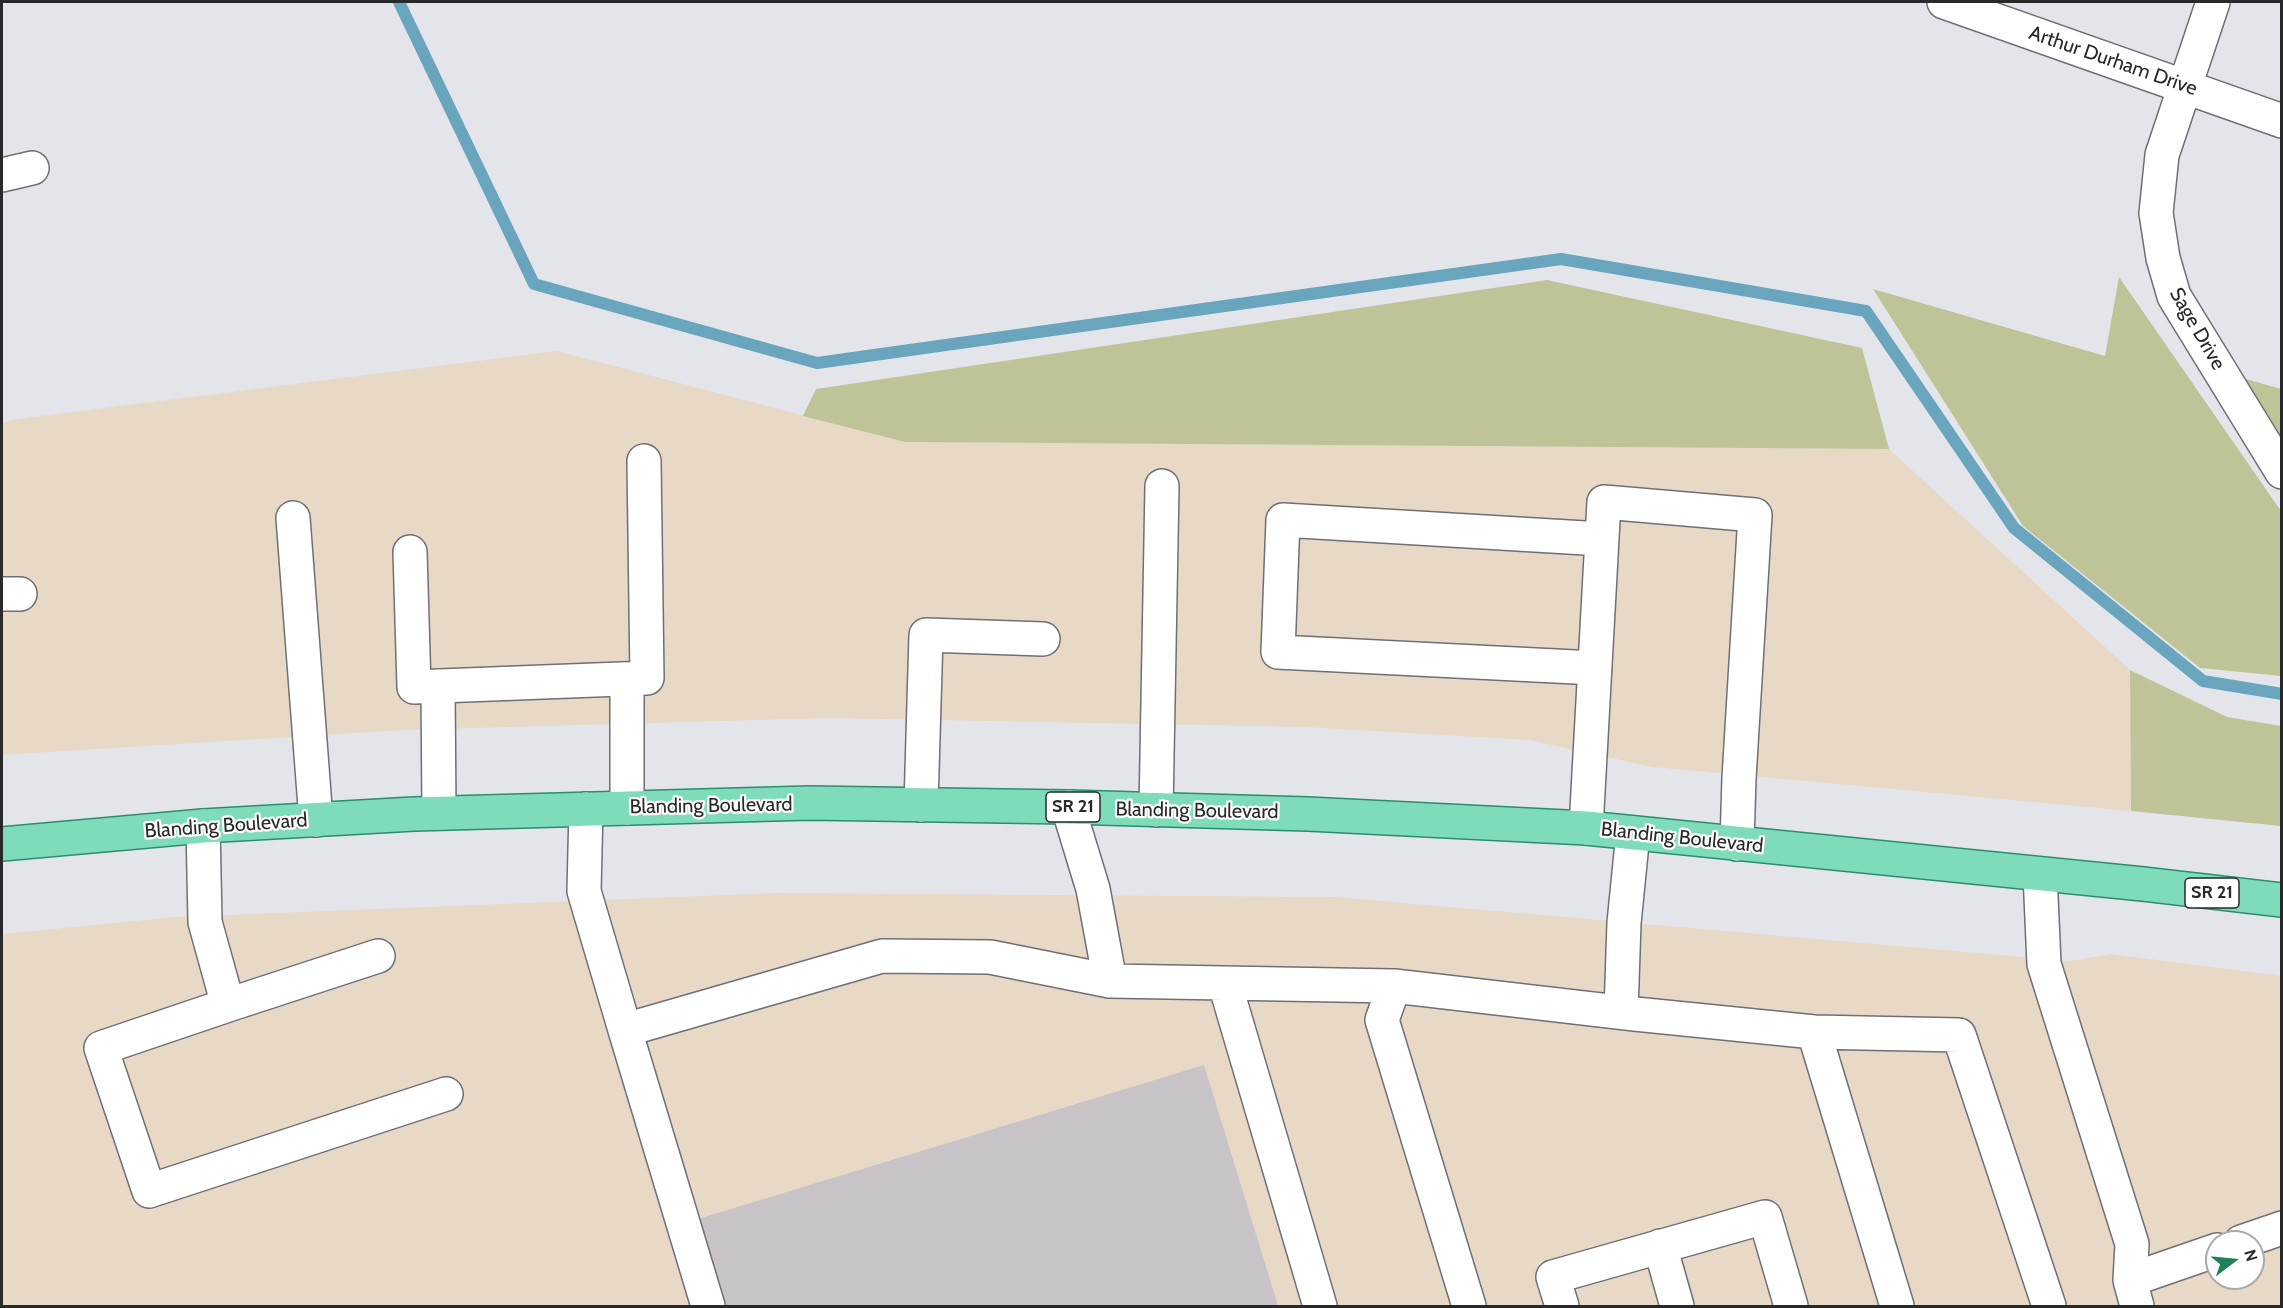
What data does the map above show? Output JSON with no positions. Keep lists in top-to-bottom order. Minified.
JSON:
{"streets":{"main road":["Blanding Boulevard","SR 21"],"street":["Arthur Durham Drive","Sage Drive"]},"crossings":[["Arthur Durham Drive","Sage Drive"]],"north":"right"}
